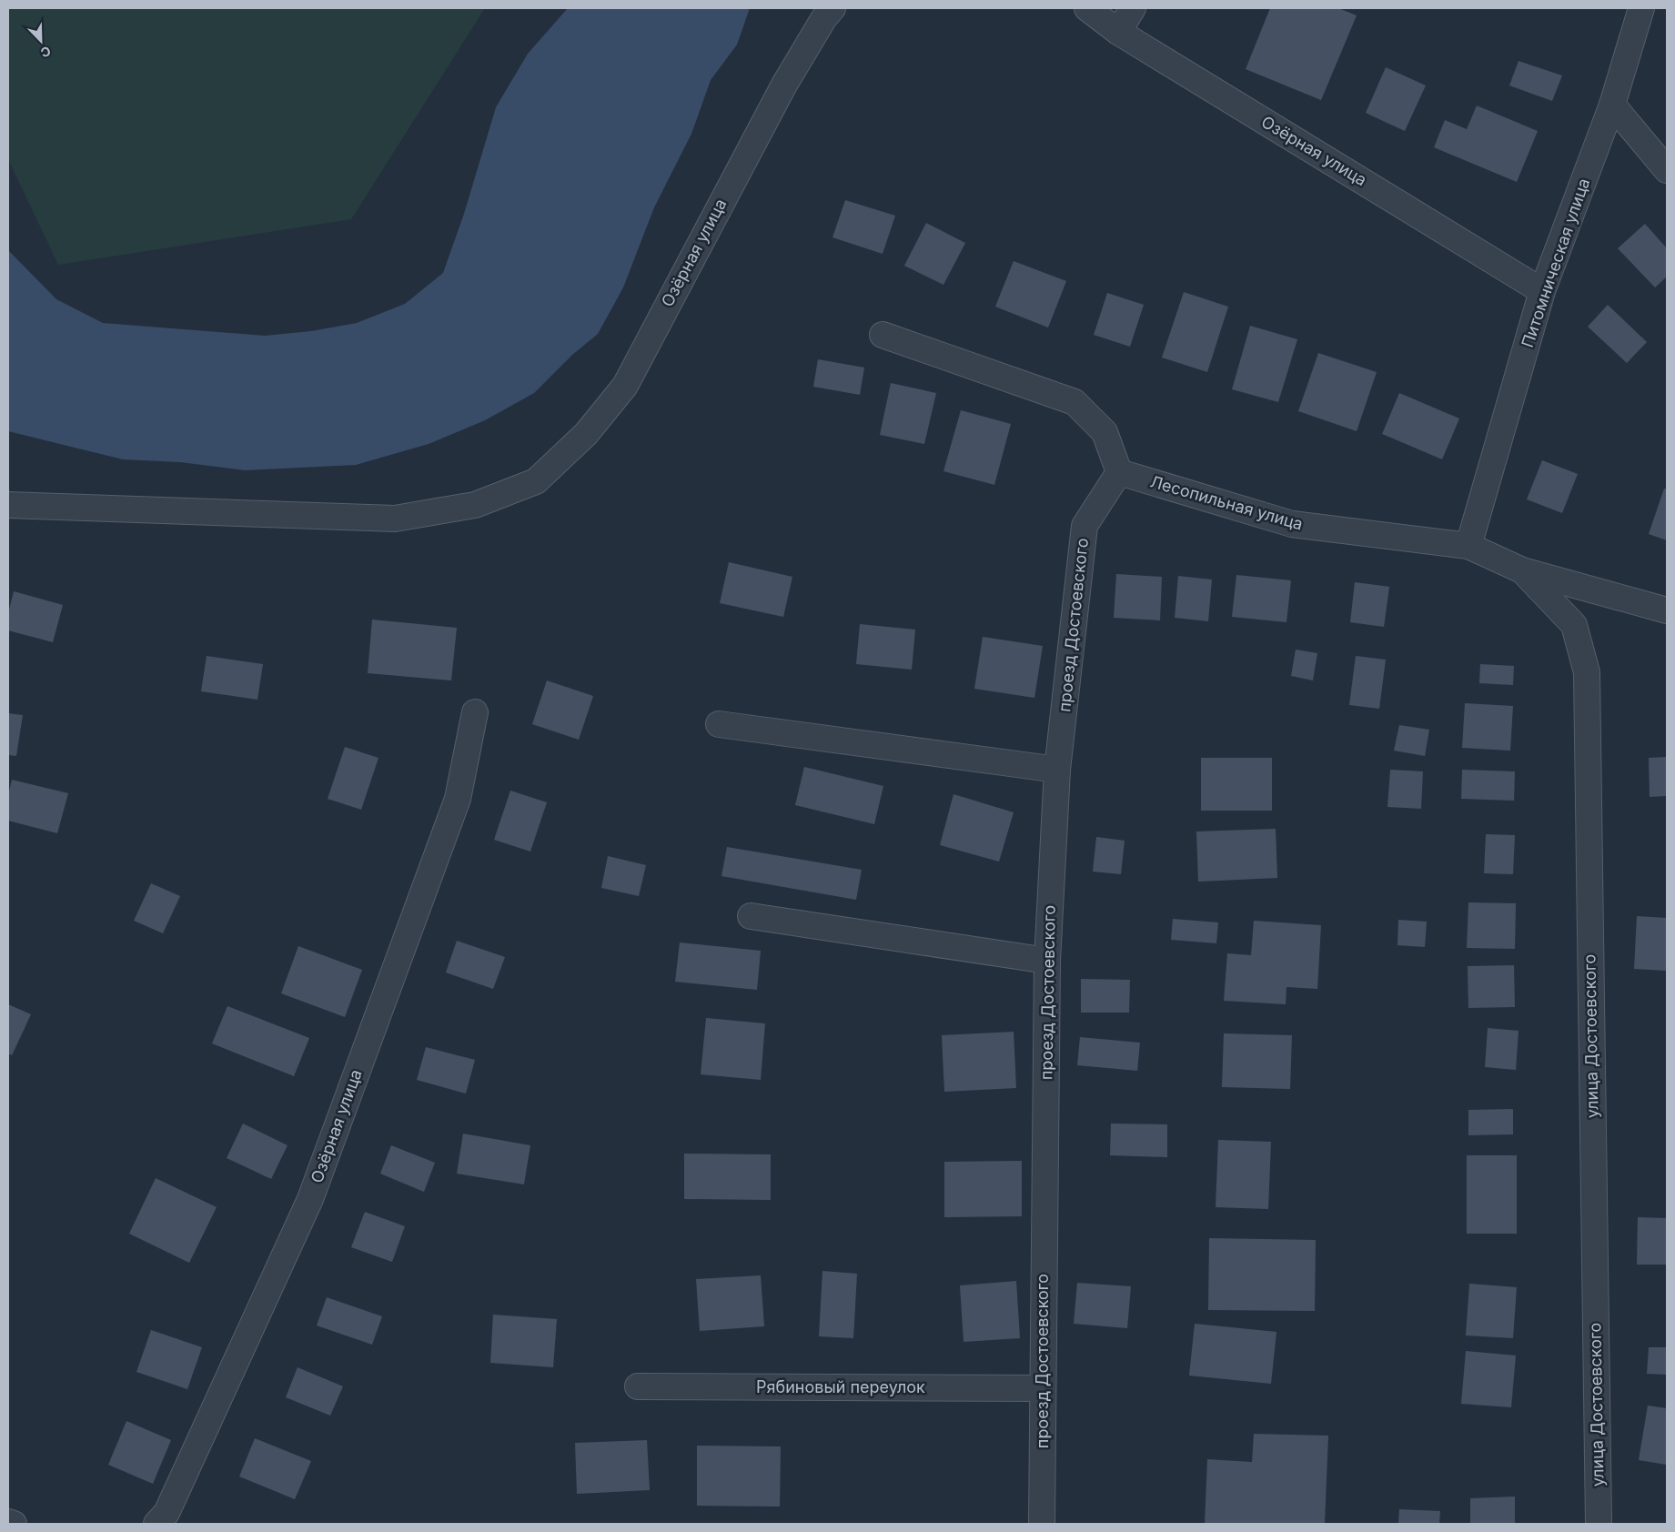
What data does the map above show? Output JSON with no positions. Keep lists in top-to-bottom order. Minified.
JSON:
{"streets":{"street":["Озёрная улица","Питомническая улица","Лесопильная улица","проезд Достоевского","улица Достоевского","Рябиновый переулок"]},"crossings":[["Озёрная улица","Питомническая улица"],["Питомническая улица","Лесопильная улица"],["Лесопильная улица","проезд Достоевского"],["Лесопильная улица","улица Достоевского"],["проезд Достоевского","Рябиновый переулок"]],"north":"bottom right"}
